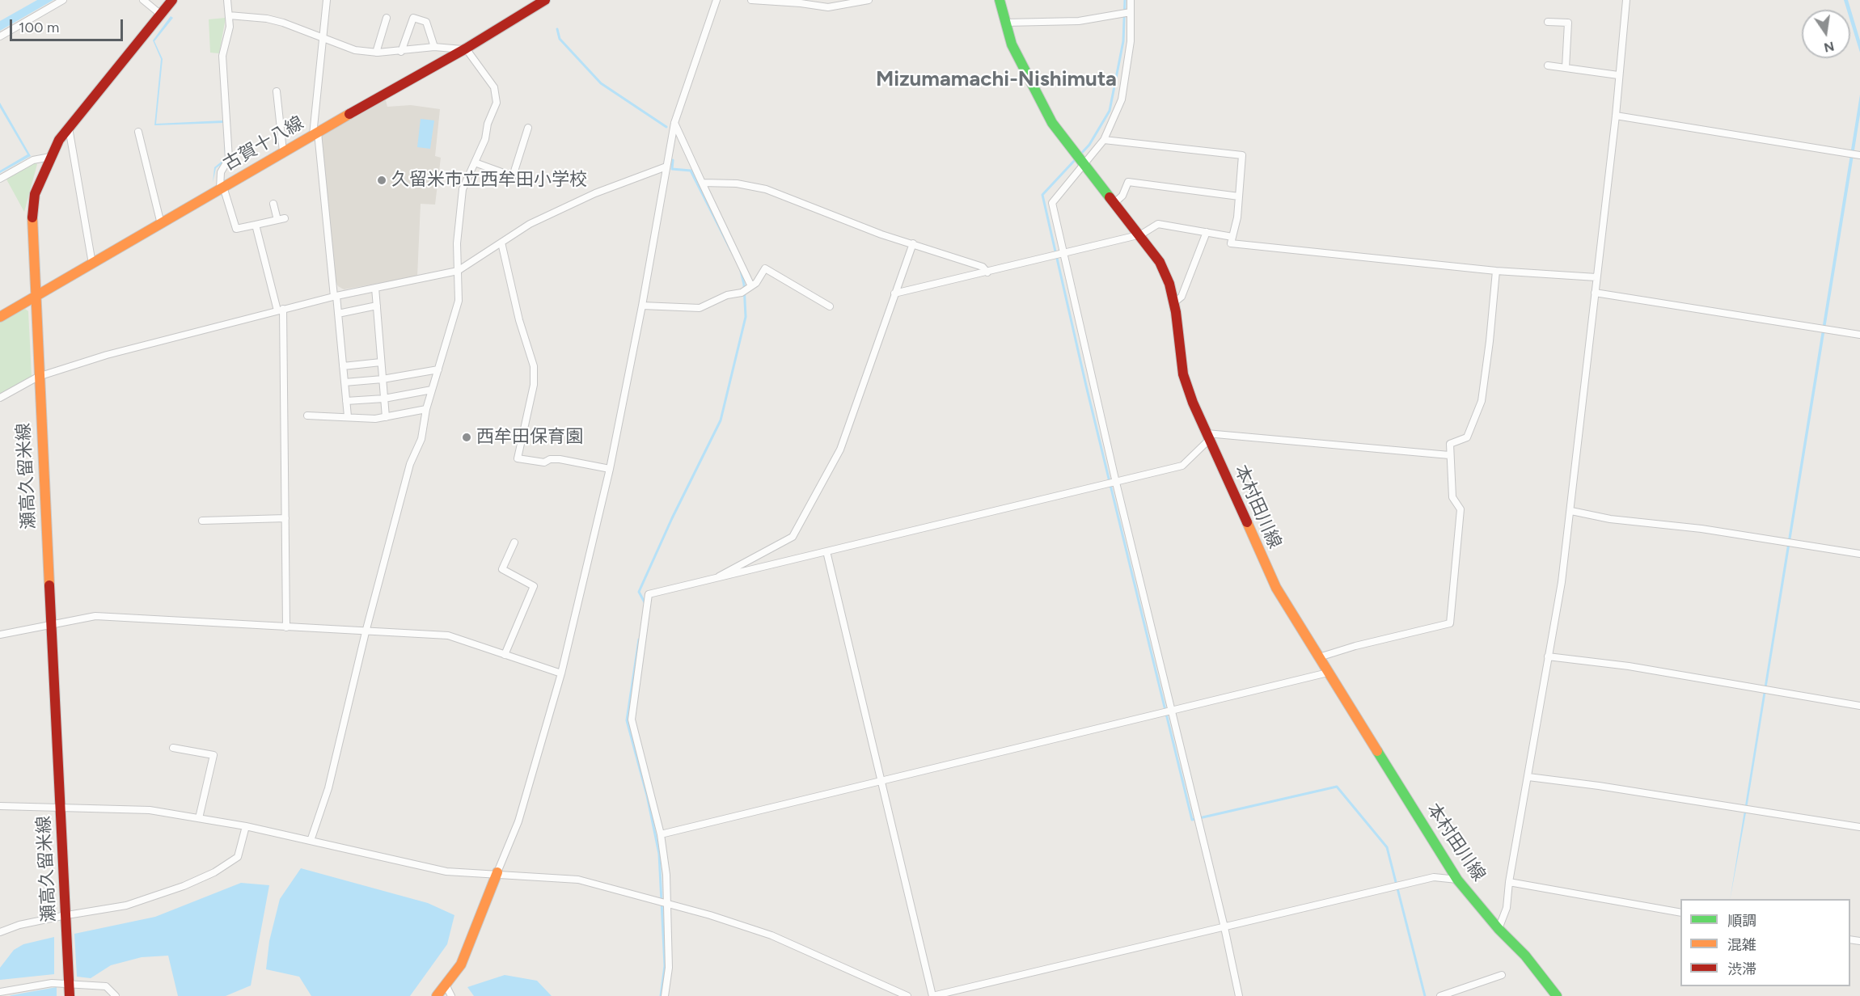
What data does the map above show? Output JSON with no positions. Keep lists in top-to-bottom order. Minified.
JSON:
{"streets":{"main road":["古賀十八線","瀬高久留米線","本村田川線"]},"crossings":[["古賀十八線","瀬高久留米線"]],"districts":["Mizumamachi-Nishimuta"],"places":["久留米市立西牟田小学校","西牟田保育園"],"legend":["順調","混雑","渋滞"],"scale_bar":"100 m","north":"bottom"}
